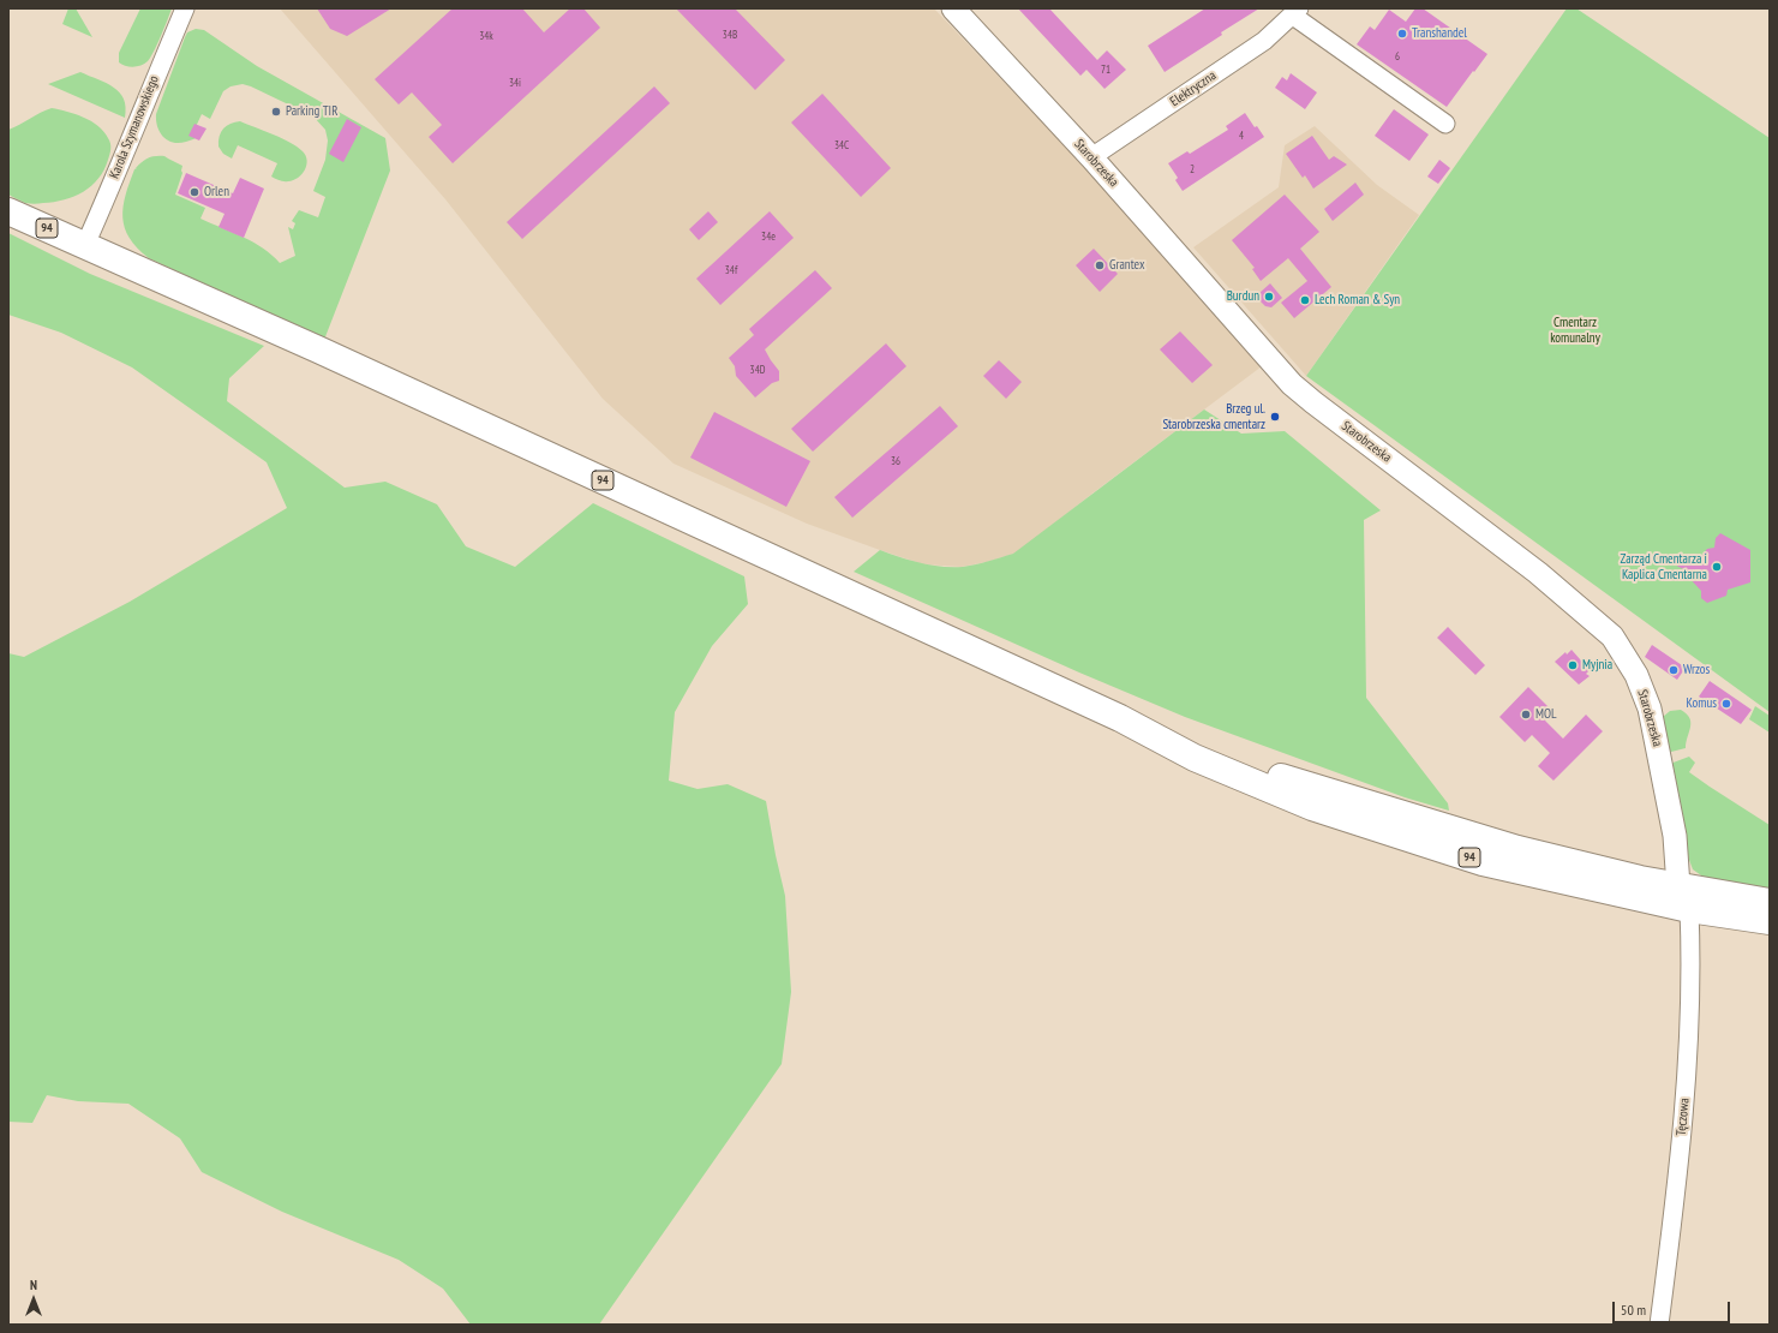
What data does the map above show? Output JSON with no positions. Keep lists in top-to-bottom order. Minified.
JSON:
{"streets":{"main road":["94"],"street":["Elektryczna","Karola Szymanowskiego","Starobrzeska","Tęczowa"]},"crossings":[["Elektryczna","Starobrzeska"],["Karola Szymanowskiego","94"],["Starobrzeska","94"],["Starobrzeska","Tęczowa"],["94","Tęczowa"]],"parks":["Cmentarz komunalny"],"places":["Transhandel","Parking TIR","Orlen","Grantex","Burdun","Lech Roman & Syn","Brzeg ul. Starobrzeska cmentarz","Zarząd Cmentarza i Kaplica Cmentarna","Myjnia","Wrzos","Komus","MOL"],"house_numbers":["34B","34k","6","71","34i","4","34C","2","34e","34f","34D","36"],"scale_bar":"50 m","north":"top"}
